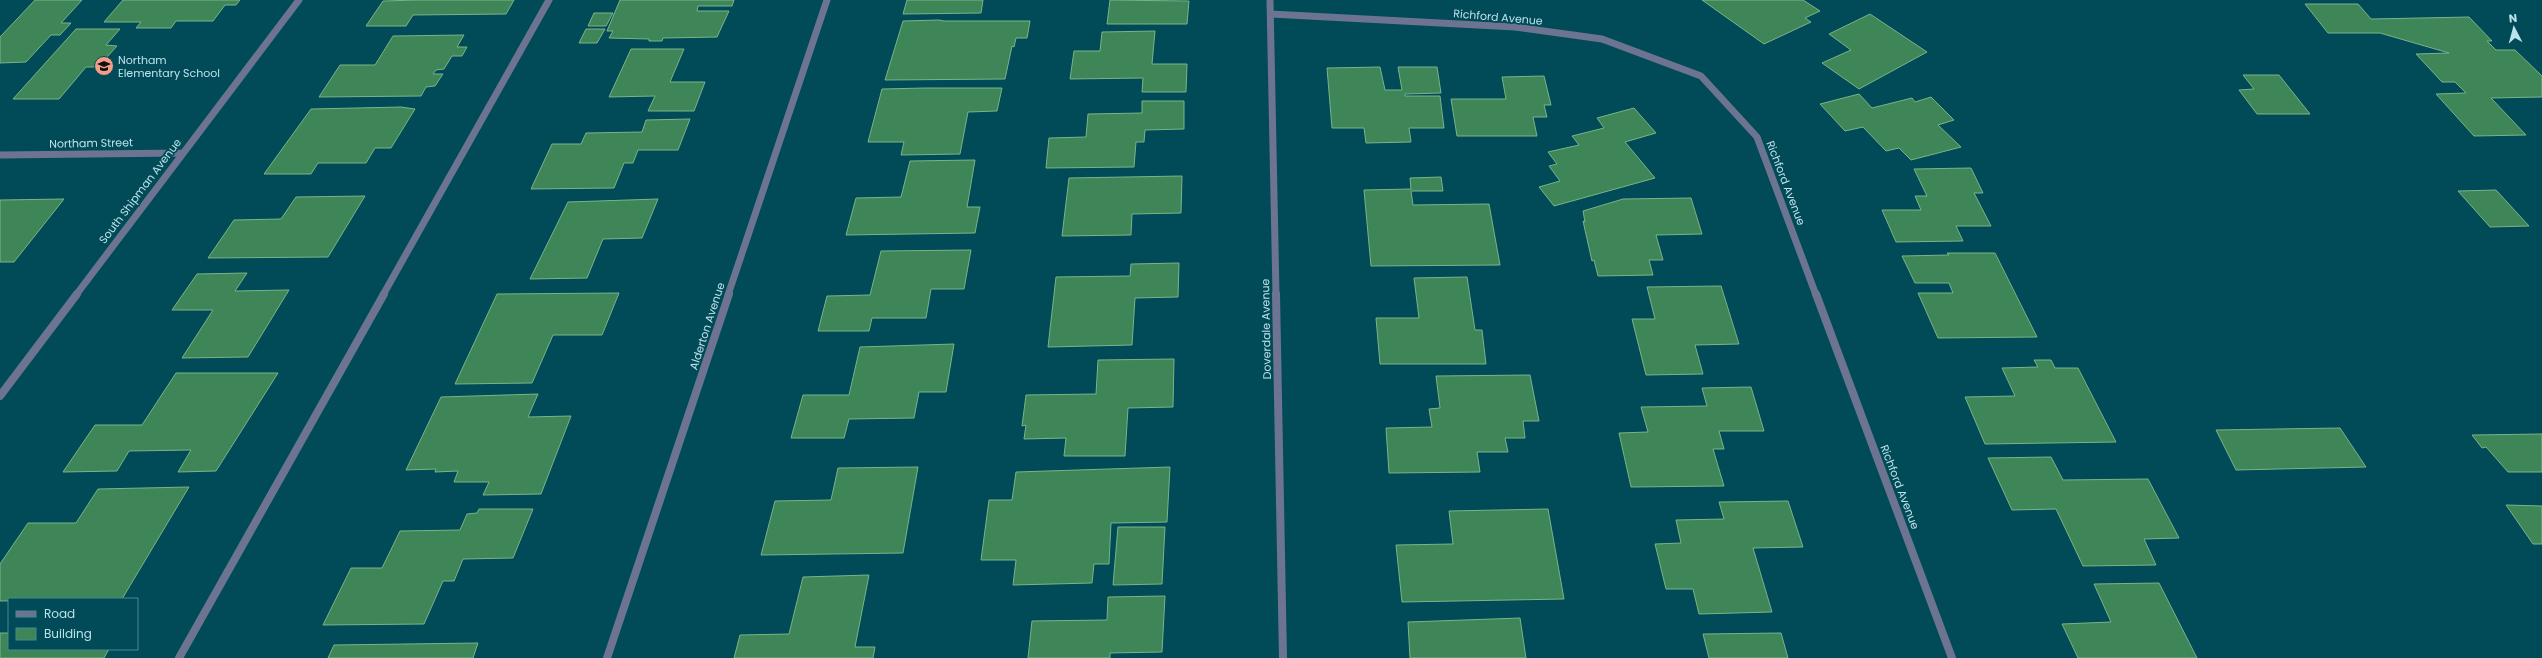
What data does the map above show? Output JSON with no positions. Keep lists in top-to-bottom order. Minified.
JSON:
{"streets":{"street":["Richford Avenue","Northam Street","South Shipman Avenue","Alderton Avenue","Doverdale Avenue"]},"crossings":[["Richford Avenue","Doverdale Avenue"],["Northam Street","South Shipman Avenue"]],"places":{"school or university":["Northam Elementary School"]},"legend":["Road","Building"],"north":"top"}
